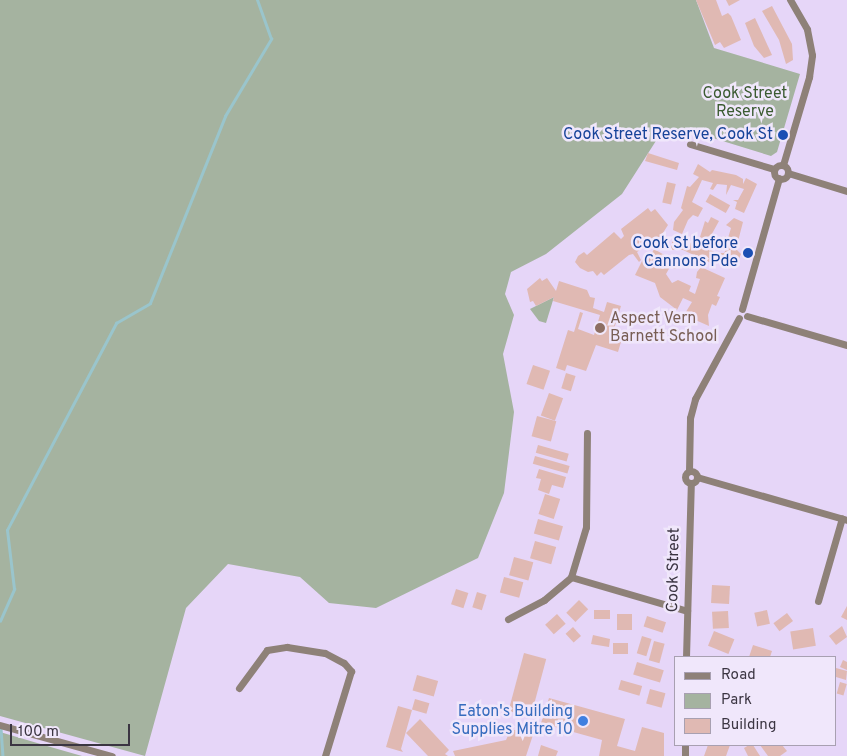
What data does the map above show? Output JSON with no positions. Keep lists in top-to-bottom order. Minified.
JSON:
{"streets":{"street":["Cook Street"]},"parks":["Cook Street Reserve"],"places":["Cook Street Reserve, Cook St","Cook St before Cannons Pde","Aspect Vern Barnett School","Eaton's Building Supplies Mitre 10"],"legend":["Road","Park","Building"],"scale_bar":"100 m"}
